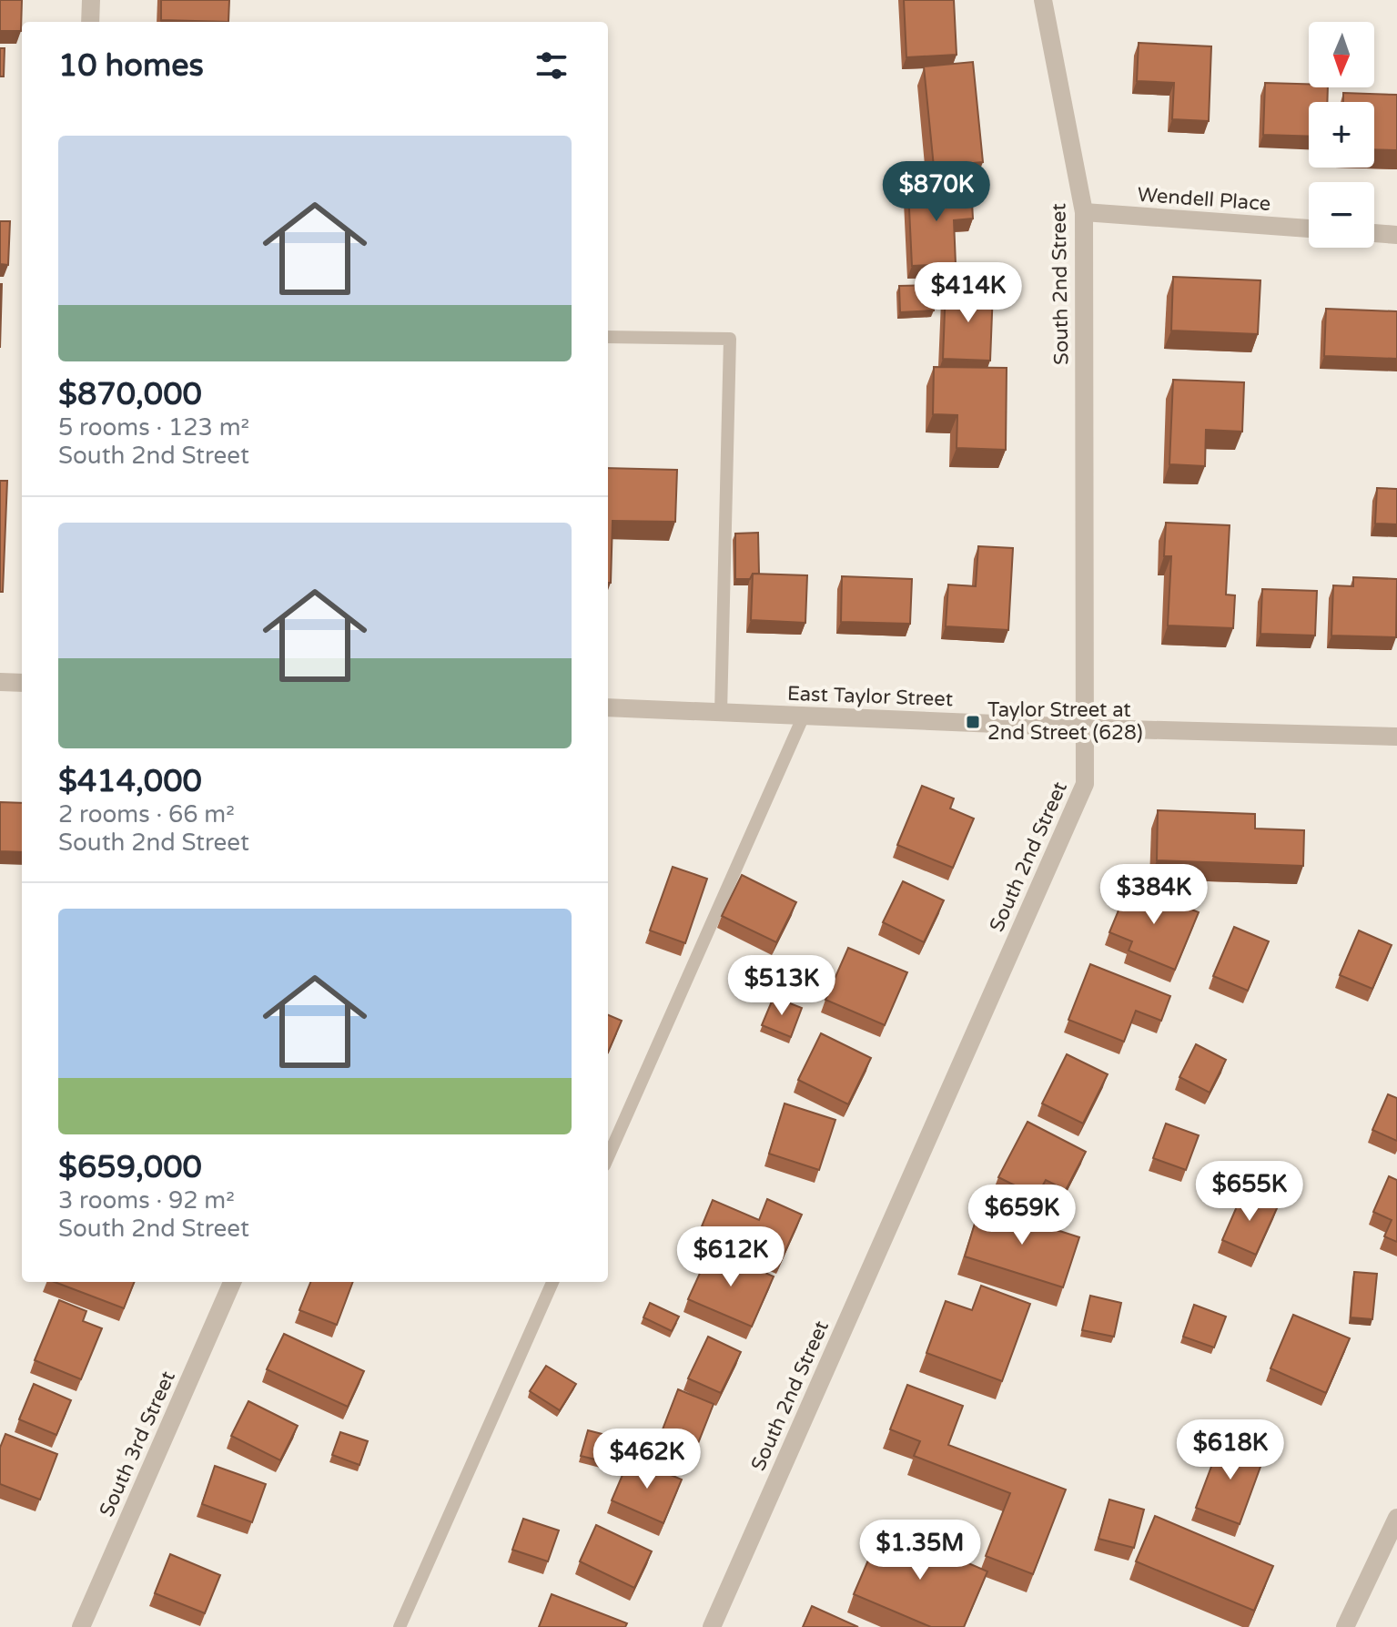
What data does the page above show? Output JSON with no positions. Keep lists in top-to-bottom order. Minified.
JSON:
{"streets":{"street":["Wendell Place","South 2nd Street","East Taylor Street","South 3rd Street"]},"crossings":[["Wendell Place","South 2nd Street"],["South 2nd Street","East Taylor Street"]],"places":{"transit":["Taylor Street at 2nd Street (628)"]},"north":"bottom","page":{"map_buttons":["+","−"],"heading":"10 homes","list":[{"name":"$870,000","note":"5 rooms · 123 m² · South 2nd Street"},{"name":"$414,000","note":"2 rooms · 66 m² · South 2nd Street"},{"name":"$659,000","note":"3 rooms · 92 m² · South 2nd Street"}],"price":["$870K","$414K","$384K","$513K","$655K","$659K","$612K","$618K","$462K","$1.35M"]}}
